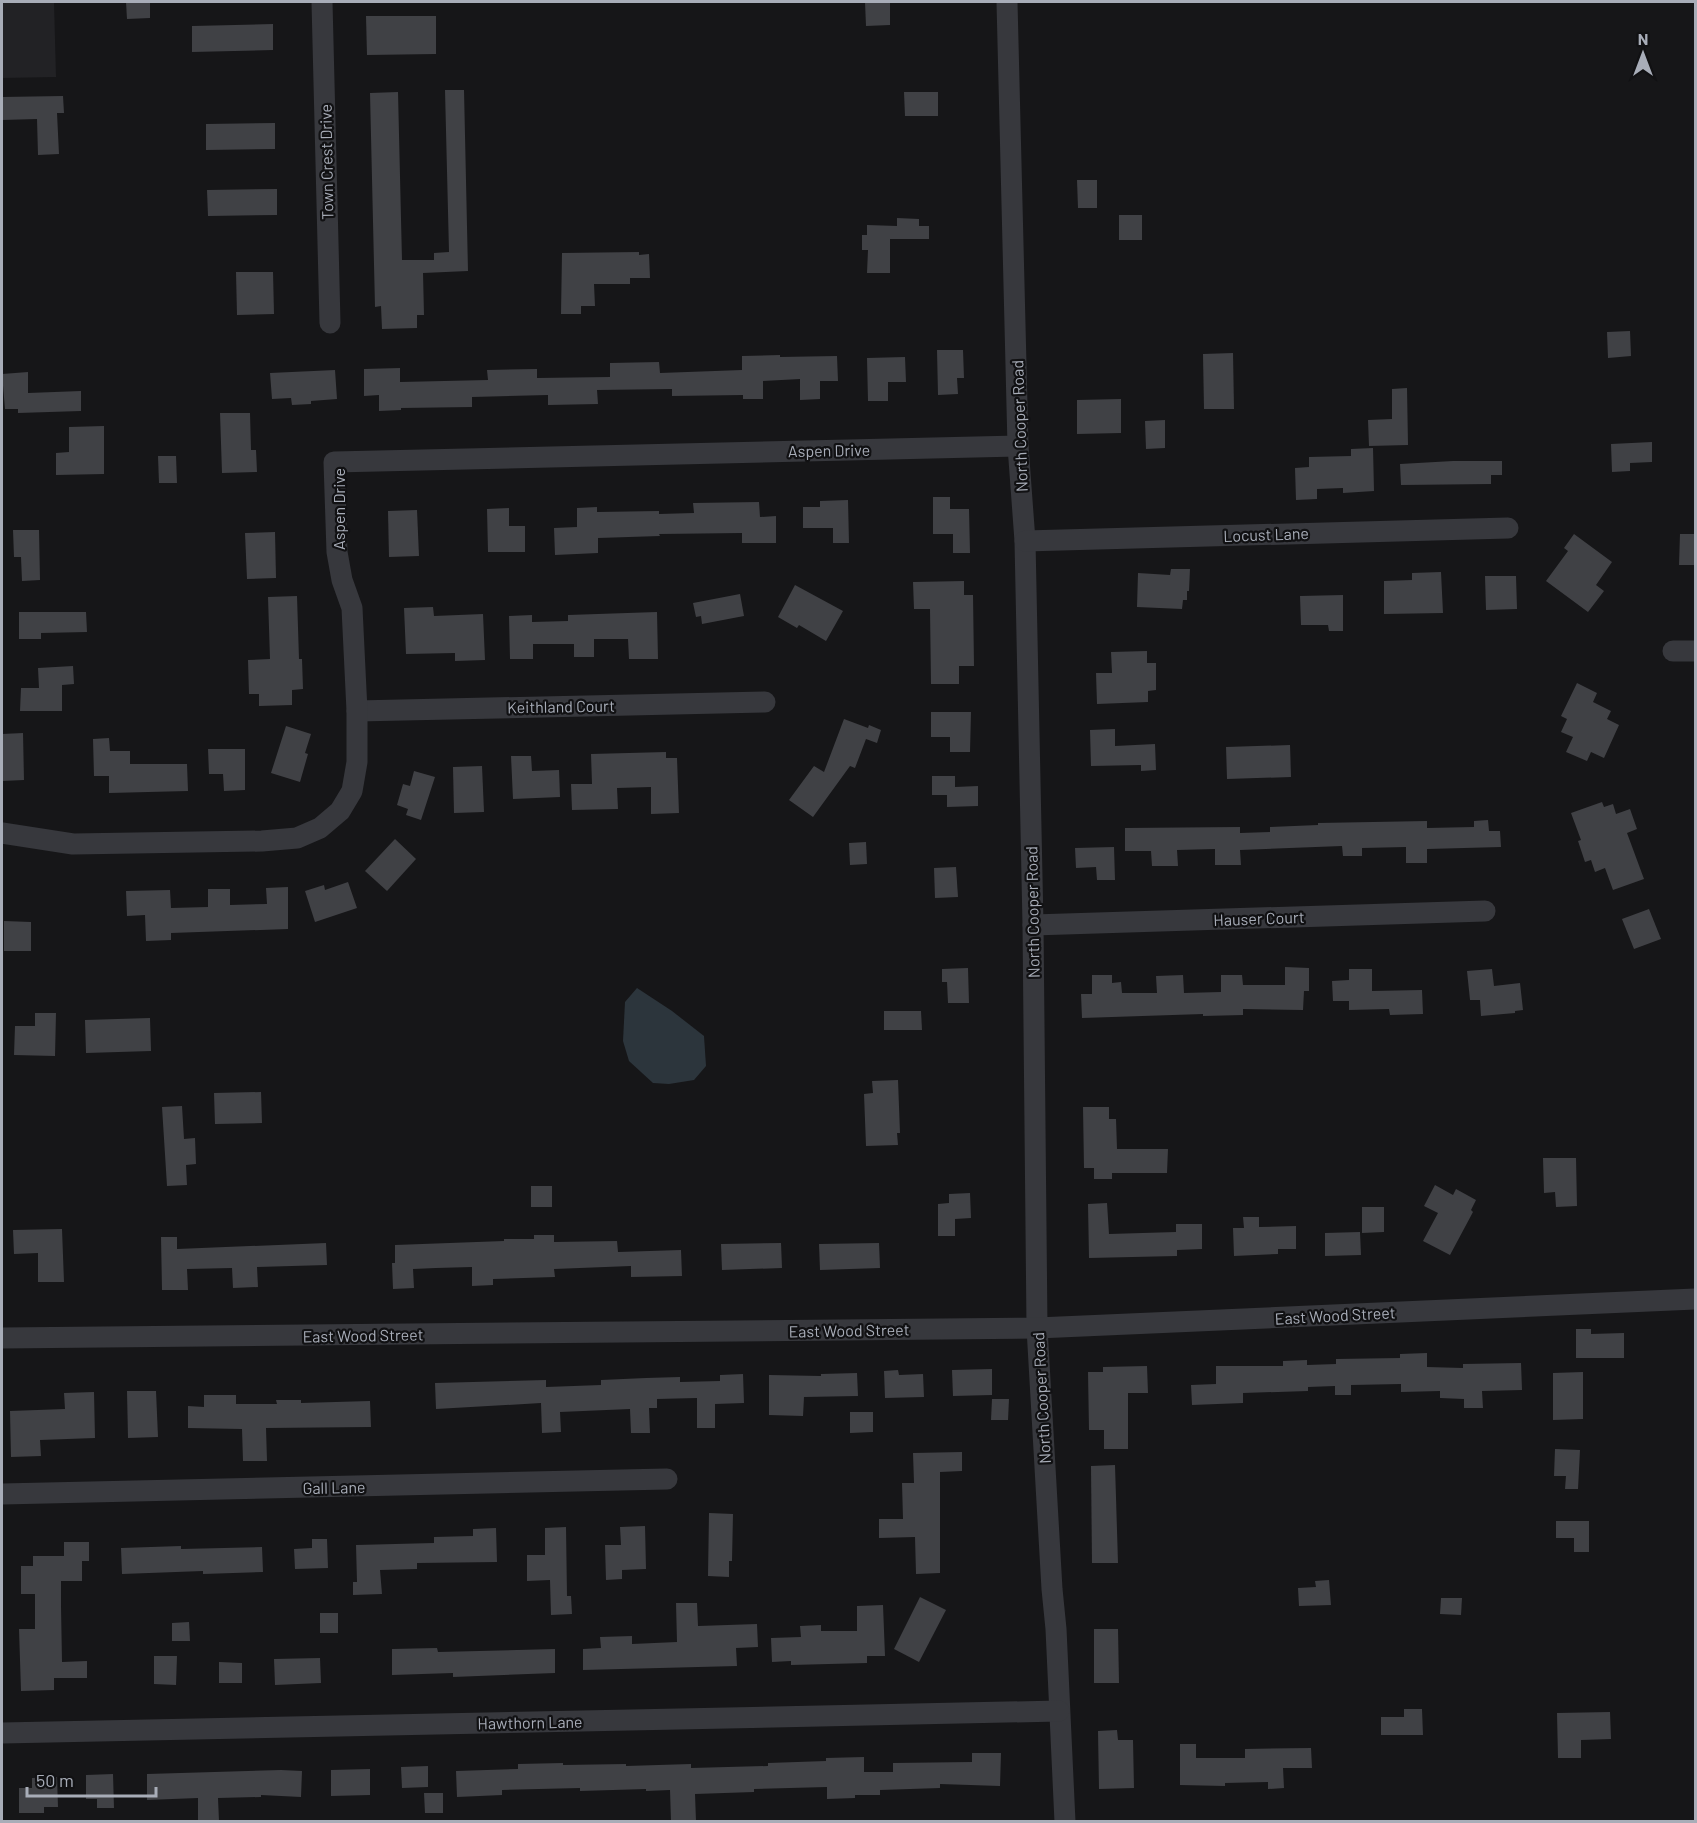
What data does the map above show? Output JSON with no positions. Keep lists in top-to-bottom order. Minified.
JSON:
{"streets":{"street":["Town Crest Drive","North Cooper Road","Aspen Drive","Locust Lane","Keithland Court","Hauser Court","East Wood Street","Gall Lane","Hawthorn Lane"]},"crossings":[["North Cooper Road","Aspen Drive"],["North Cooper Road","Locust Lane"],["North Cooper Road","Hauser Court"],["North Cooper Road","East Wood Street"],["North Cooper Road","Hawthorn Lane"],["Aspen Drive","Keithland Court"]],"scale_bar":"50 m","north":"top"}
